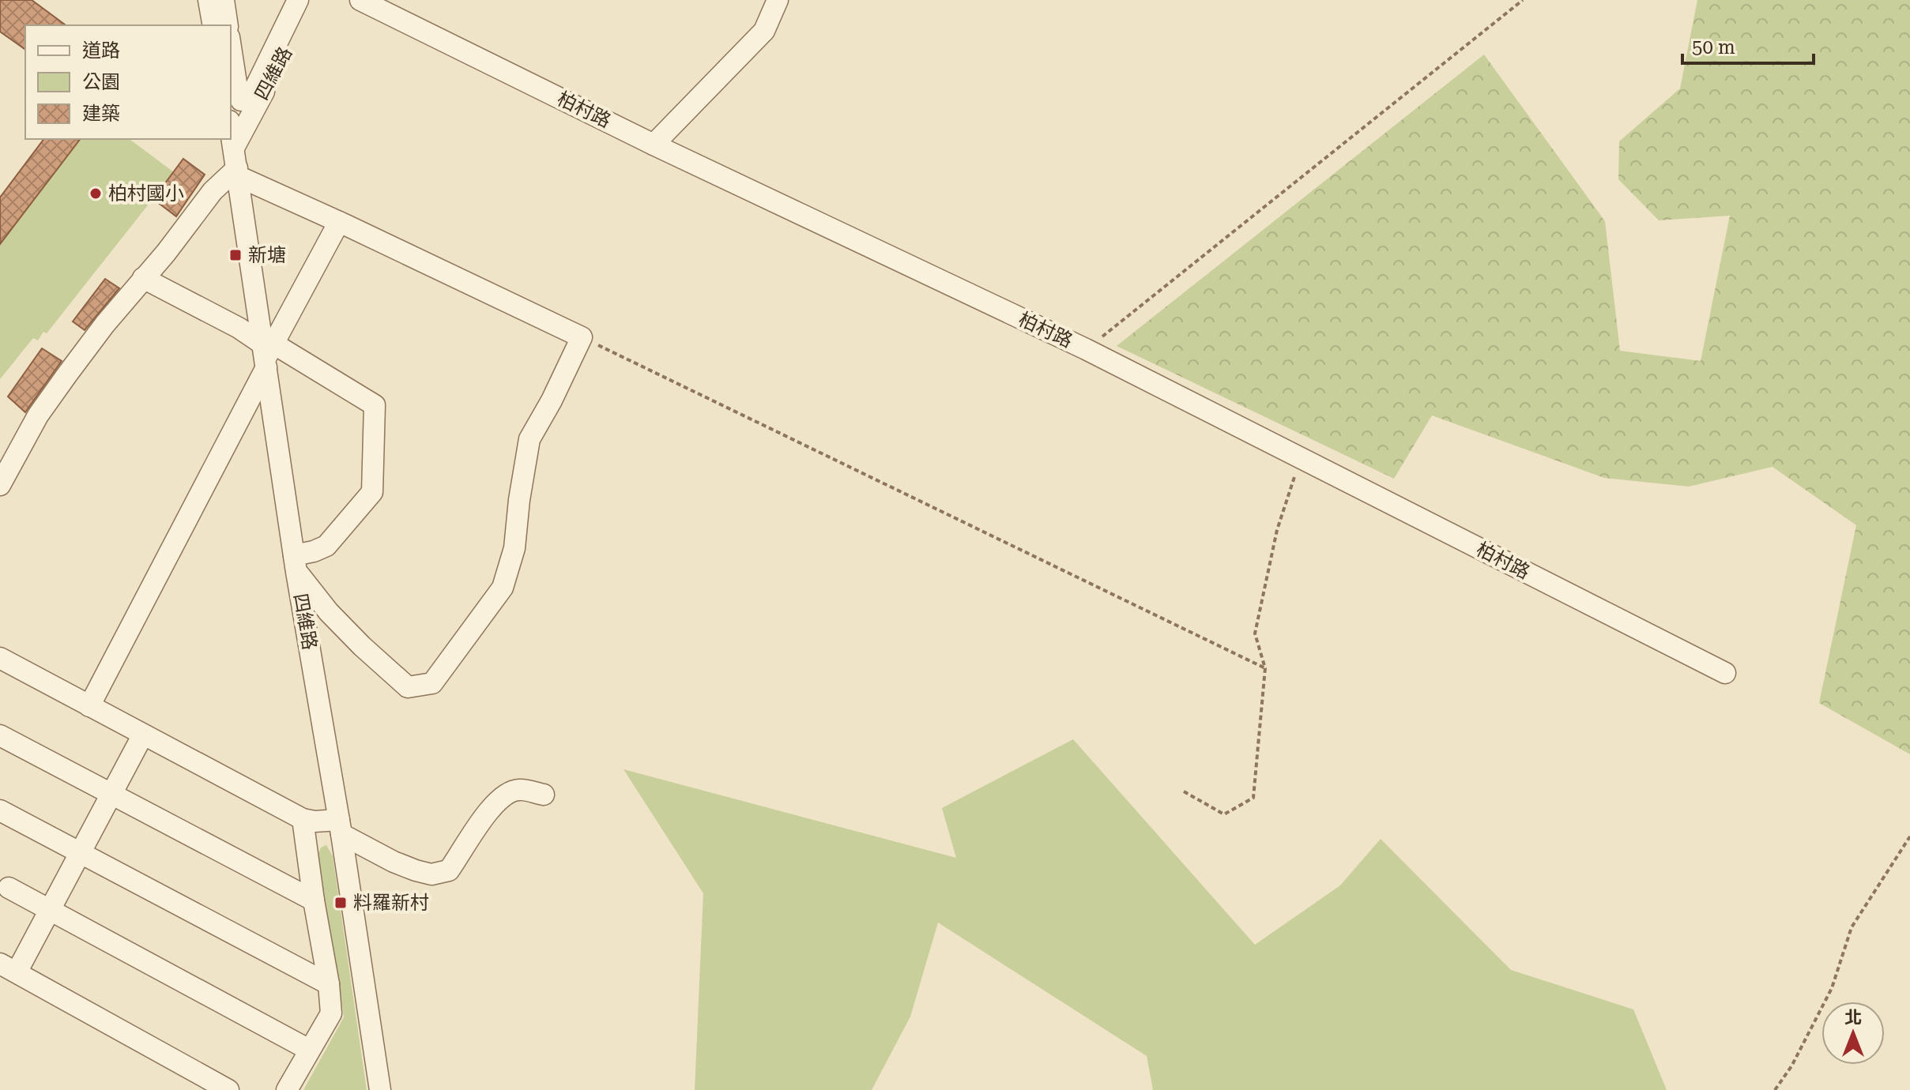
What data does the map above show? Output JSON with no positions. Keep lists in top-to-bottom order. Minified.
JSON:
{"streets":{"street":["四維路","柏村路"]},"places":{"other":["柏村國小"],"transit":["新塘","料羅新村"]},"legend":["道路","公園","建築"],"scale_bar":"50 m","north":"top"}
